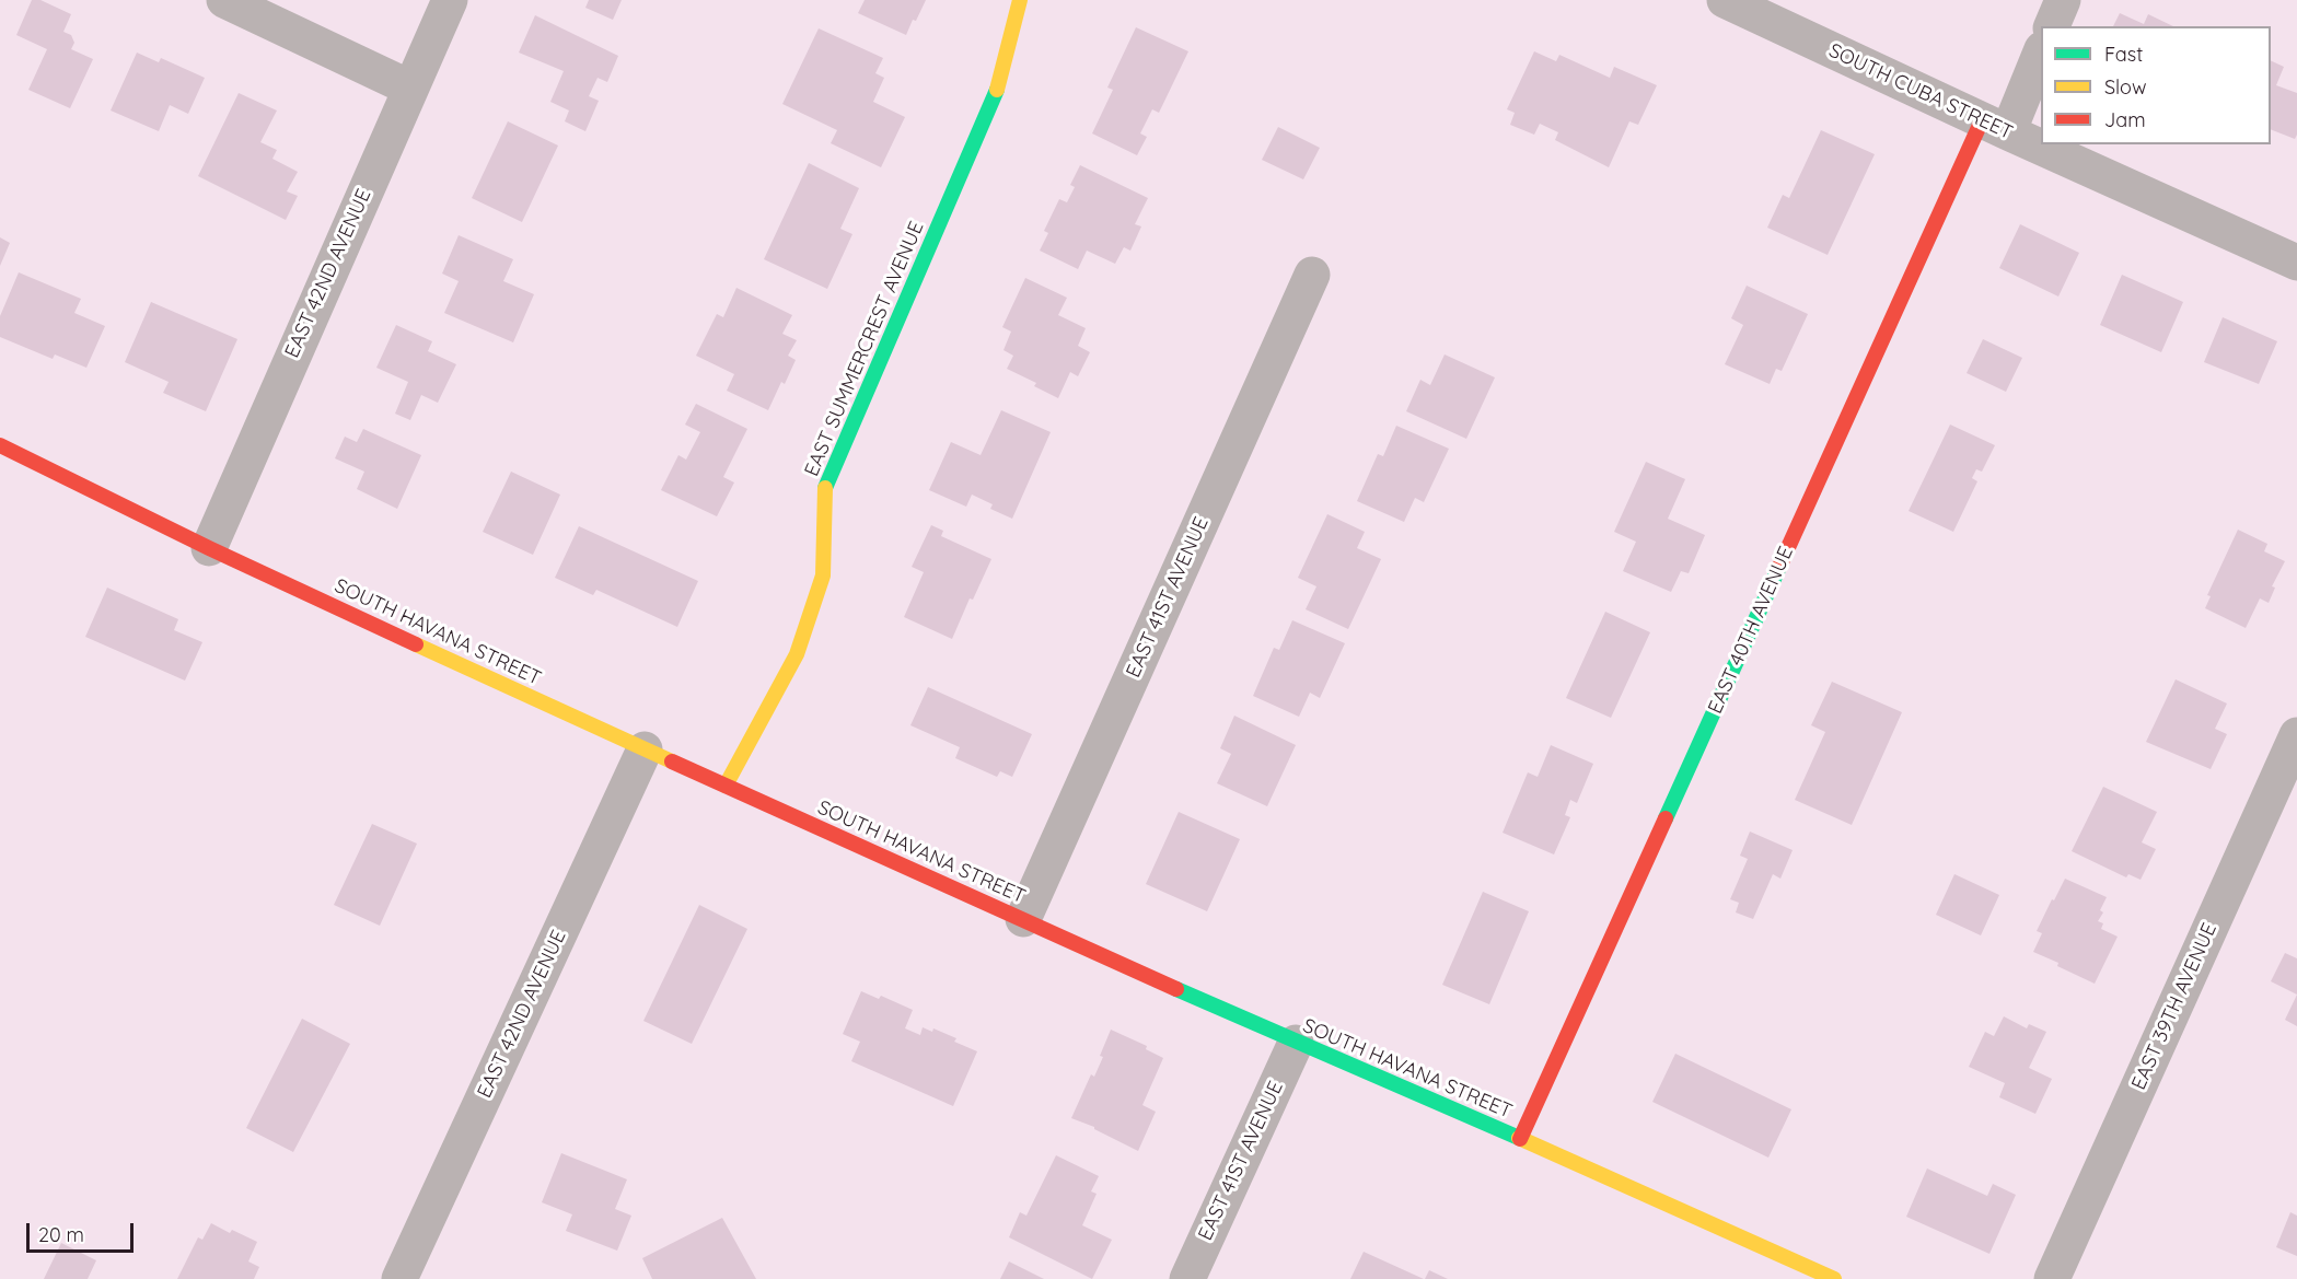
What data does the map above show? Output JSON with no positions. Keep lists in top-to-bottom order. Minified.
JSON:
{"streets":{"street":["SOUTH CUBA STREET","EAST 42ND AVENUE","EAST SUMMERCREST AVENUE","EAST 41ST AVENUE","EAST 40TH AVENUE","SOUTH HAVANA STREET","EAST 39TH AVENUE"]},"crossings":[["SOUTH CUBA STREET","EAST 40TH AVENUE"],["EAST 42ND AVENUE","SOUTH HAVANA STREET"],["EAST SUMMERCREST AVENUE","SOUTH HAVANA STREET"],["EAST 41ST AVENUE","SOUTH HAVANA STREET"],["EAST 40TH AVENUE","SOUTH HAVANA STREET"]],"legend":["Fast","Slow","Jam"],"scale_bar":"20 m"}
